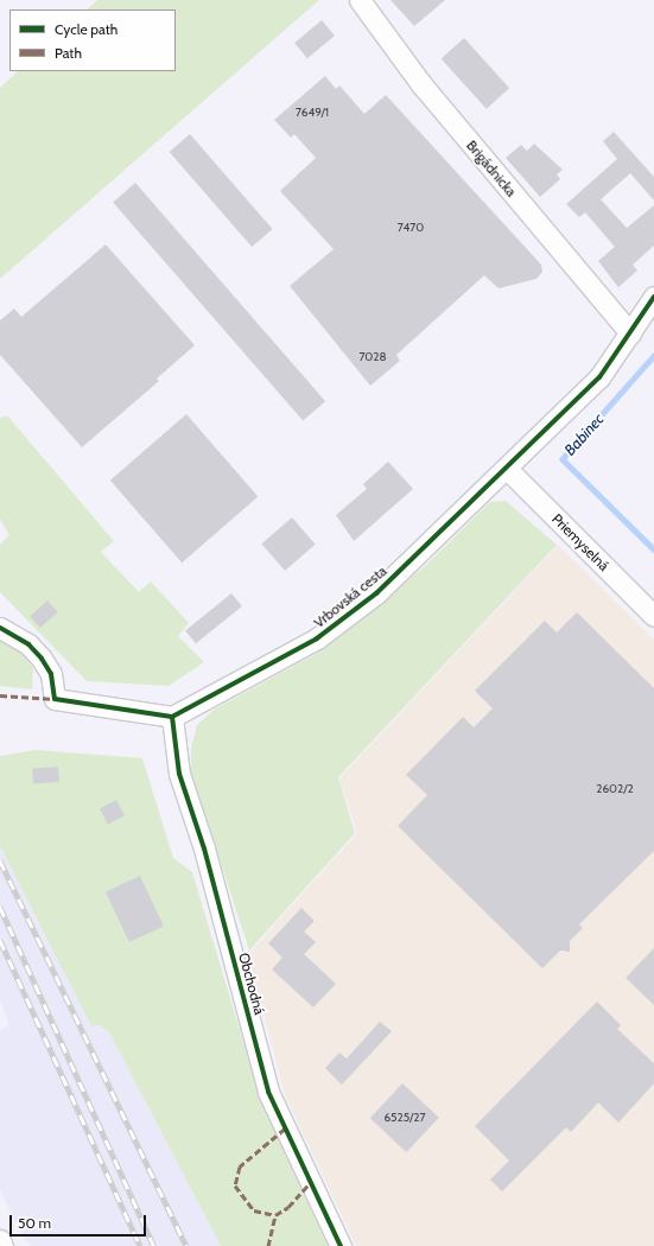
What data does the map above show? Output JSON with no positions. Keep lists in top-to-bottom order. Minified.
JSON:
{"streets":{"street":["Brigádnicka","Priemyselná","Vrbovská cesta","Obchodná"]},"crossings":[["Brigádnicka","Vrbovská cesta"],["Priemyselná","Vrbovská cesta"],["Vrbovská cesta","Obchodná"]],"water":["Babinec"],"house_numbers":["7649/1","7470","7028","2602/2","6525/27"],"legend":["Cycle path","Path"],"scale_bar":"50 m"}
